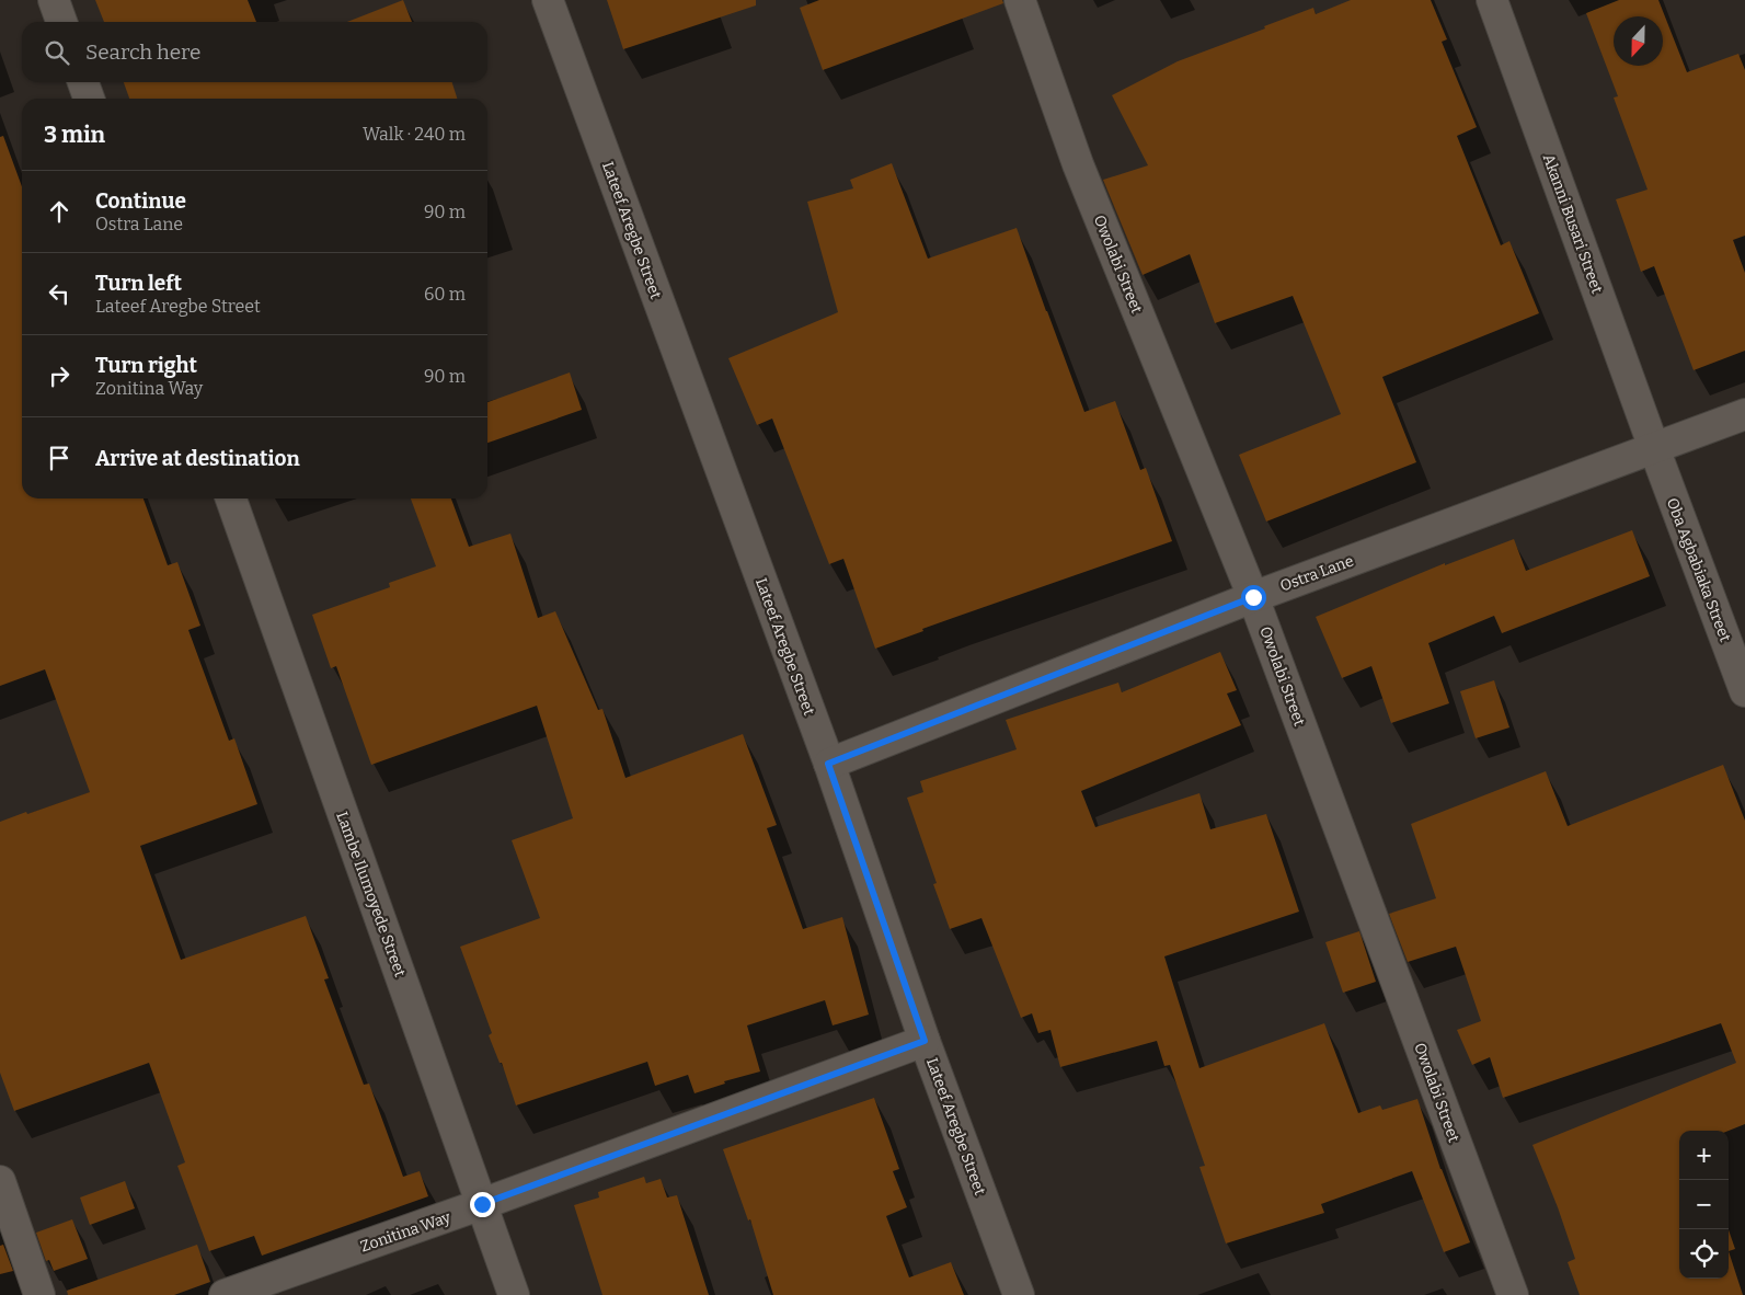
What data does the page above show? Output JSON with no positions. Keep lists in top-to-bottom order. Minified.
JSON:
{"streets":{"street":["Akanni Busari Street","Lateef Aregbe Street","Owolabi Street","Oba Agbabiaka Street","Ostra Lane","Lambe Ilumoyede Street","Zonitina Way"]},"crossings":[["Akanni Busari Street","Oba Agbabiaka Street"],["Akanni Busari Street","Ostra Lane"],["Lateef Aregbe Street","Ostra Lane"],["Lateef Aregbe Street","Zonitina Way"],["Owolabi Street","Ostra Lane"],["Oba Agbabiaka Street","Ostra Lane"],["Lambe Ilumoyede Street","Zonitina Way"]],"north":"bottom","page":{"search":"Search here","heading":["3 min","Walk · 240 m"],"list":[["Continue","Ostra Lane","90 m"],["Turn left","Lateef Aregbe Street","60 m"],["Turn right","Zonitina Way","90 m"],"Arrive at destination"],"map_buttons":["+","−"]}}
